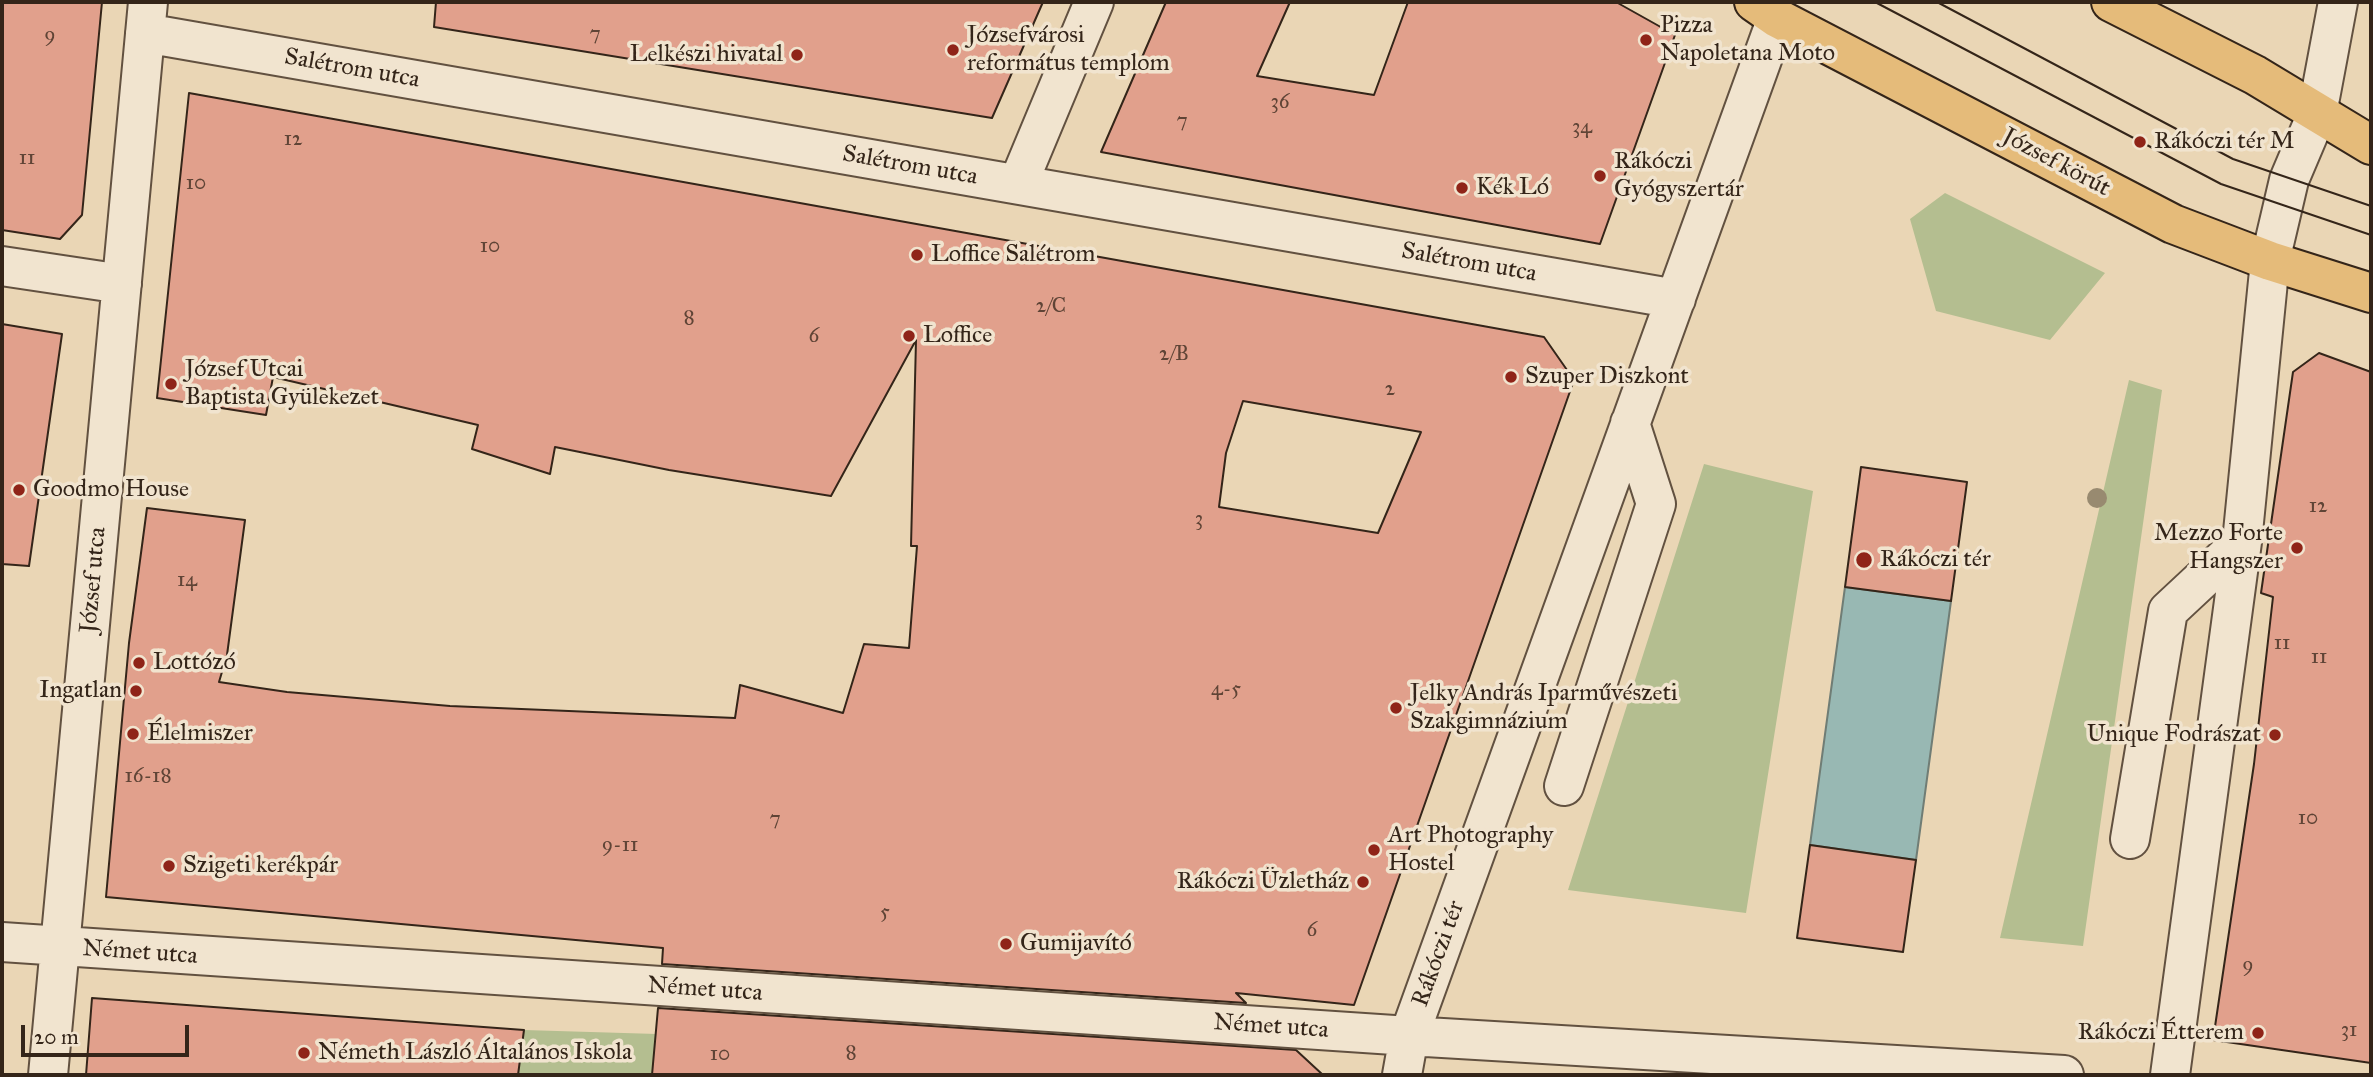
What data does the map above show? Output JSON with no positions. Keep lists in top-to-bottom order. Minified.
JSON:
{"streets":{"main road":["József körút"],"street":["Salétrom utca","József utca","Német utca","Rákóczi tér"]},"crossings":[["Salétrom utca","József utca"],["Salétrom utca","Rákóczi tér"],["József körút","Rákóczi tér"],["József utca","Német utca"],["Német utca","Rákóczi tér"]],"places":["Pizza Napoletana Moto","Józsefvárosi református templom","Lelkészi hivatal","Rákóczi tér M","Rákóczi Gyógyszertár","Kék Ló","Loffice Salétrom","Loffice","Szuper Diszkont","József Utcai Baptista Gyülekezet","Goodmo House","Mezzo Forte Hangszer","Rákóczi tér","Lottózó","Ingatlan","Jelky András Iparművészeti Szakgimnázium","Élelmiszer","Unique Fodrászat","Art Photography Hostel","Szigeti kerékpár","Rákóczi Üzletház","Gumijavító","Rákóczi Étterem","Németh László Általános Iskola"],"house_numbers":["7","9","36","7","34","12","11","10","10","2/C","8","6","2/B","2","12","3","14","11","11","4-5","16-18","10","7","9-11","5","6","9","31","8","10"],"scale_bar":"20 m"}
